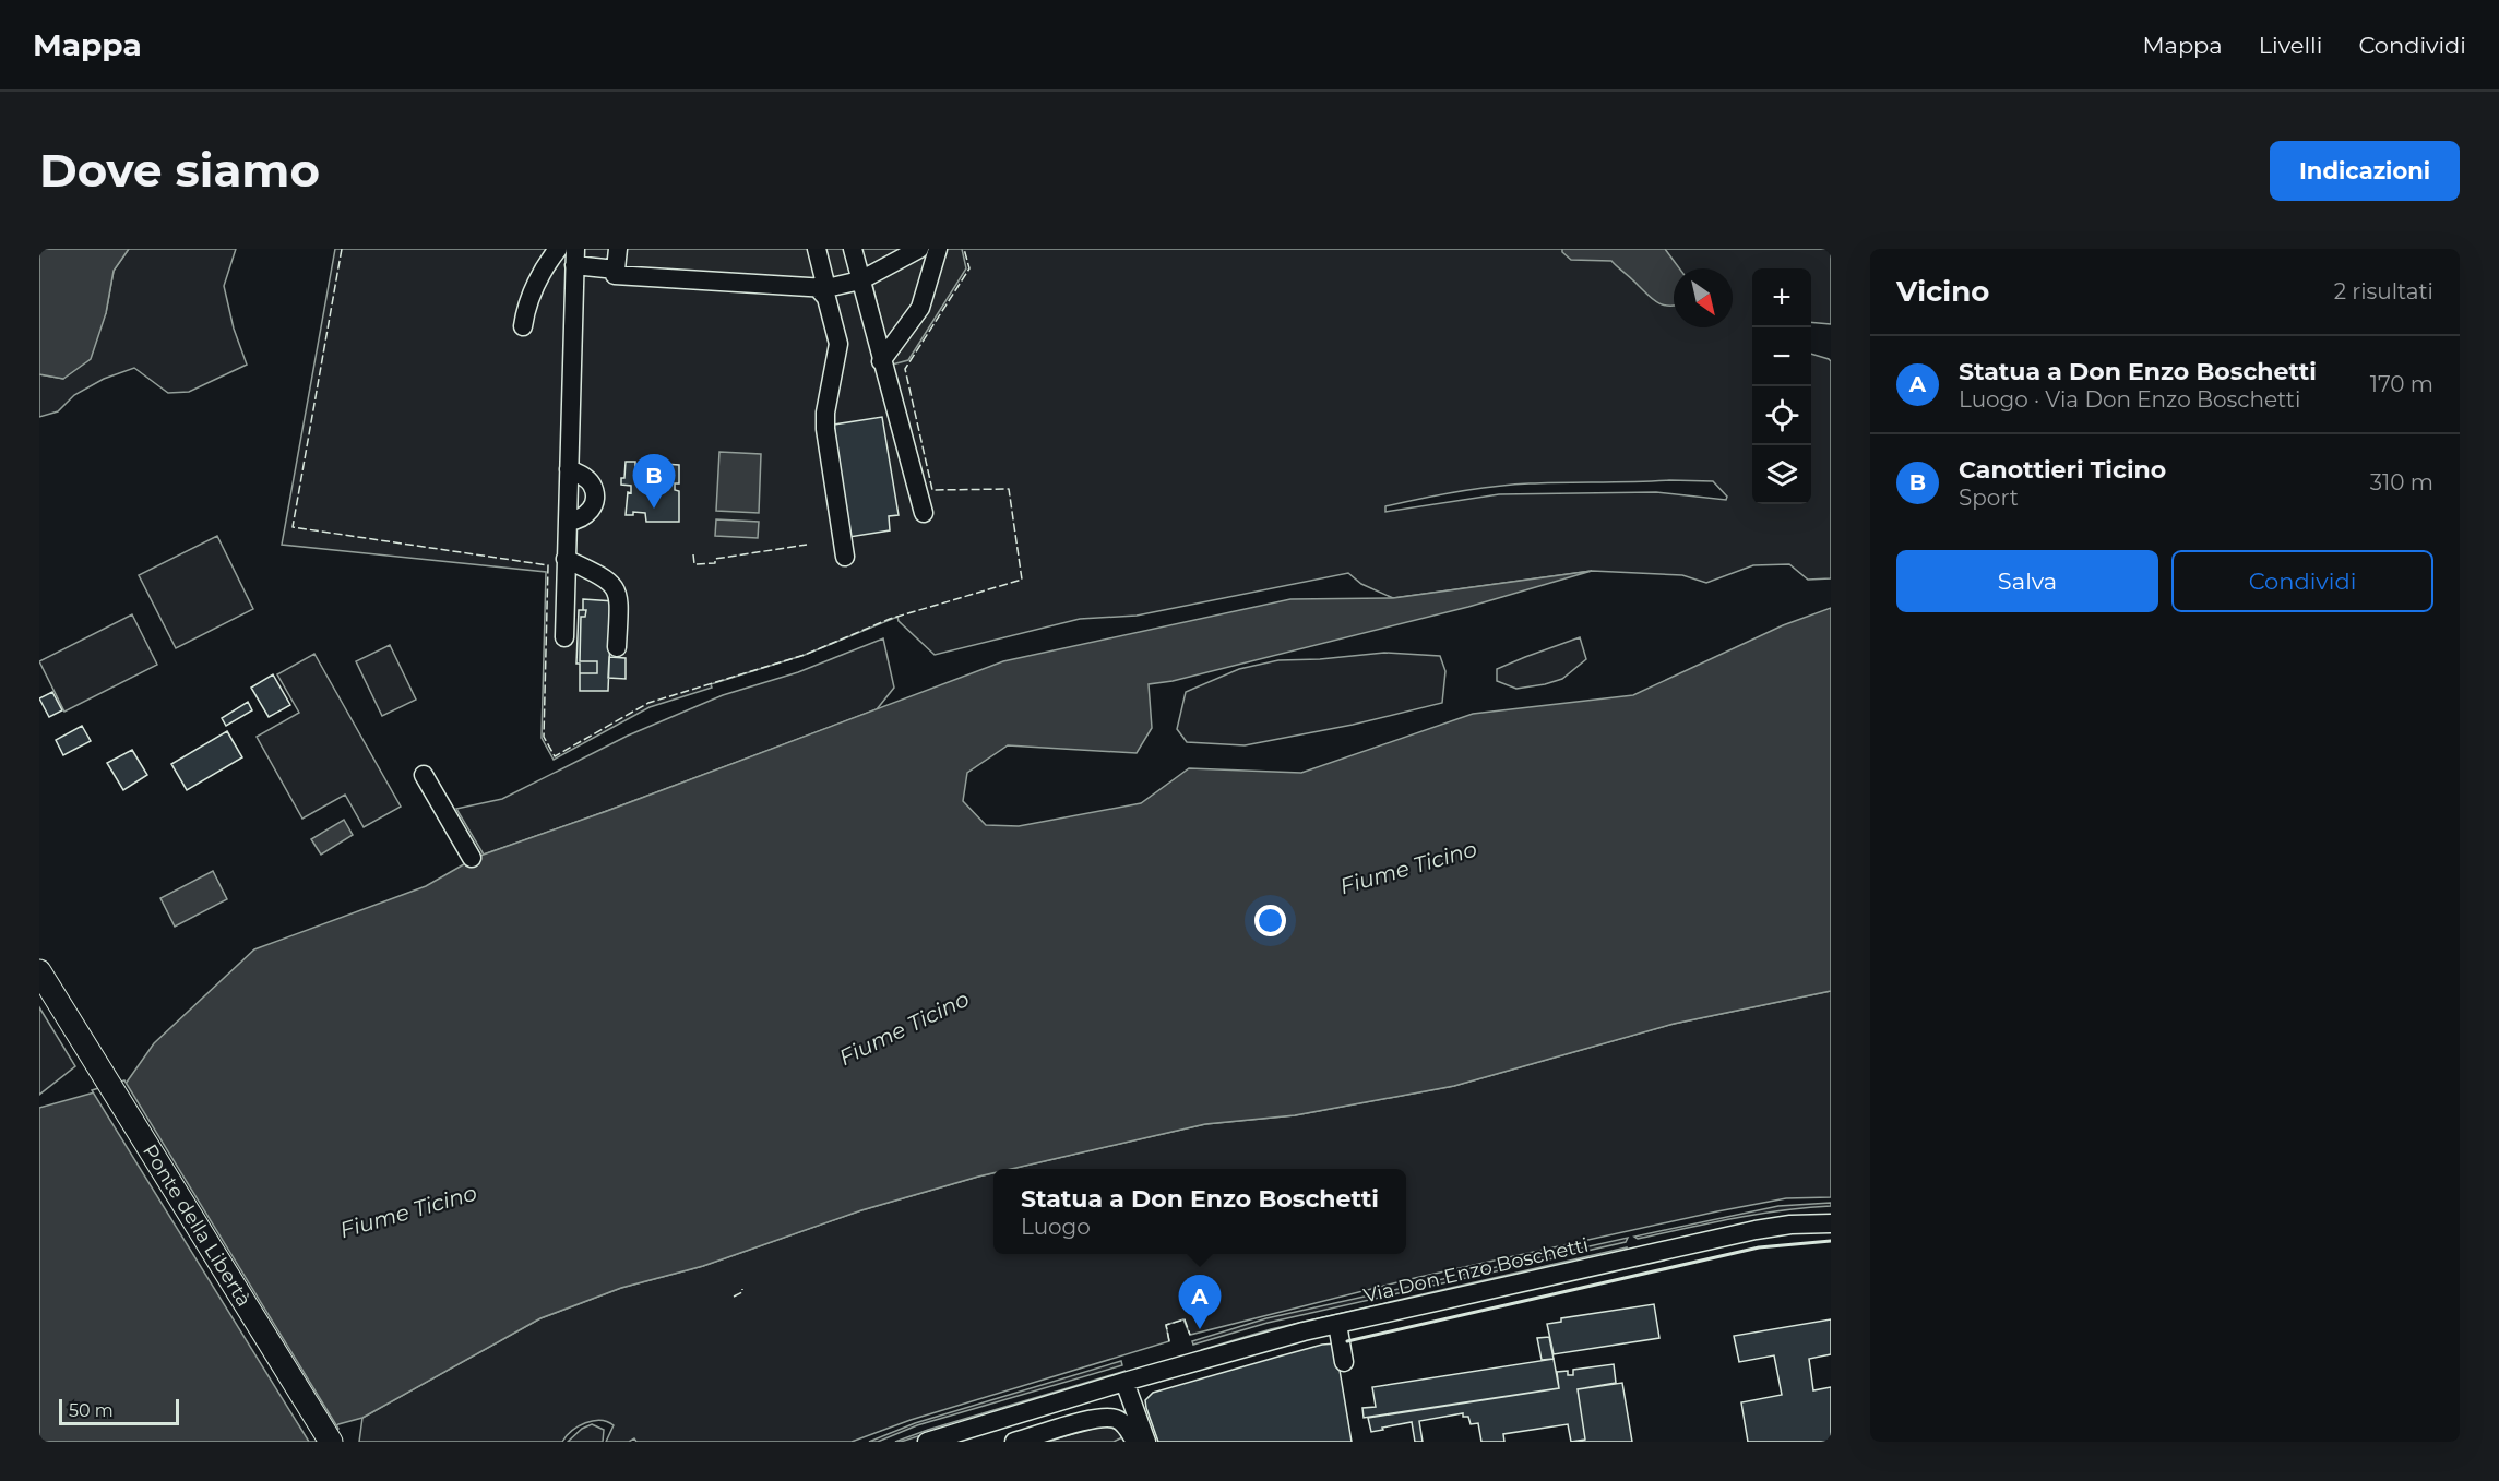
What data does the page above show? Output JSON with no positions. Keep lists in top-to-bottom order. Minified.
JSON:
{"streets":{"main road":["Ponte della Libertà"],"street":["Via Don Enzo Boschetti"]},"water":["Fiume Ticino"],"scale_bar":"50 m","north":"bottom right","page":{"header":"Mappa","nav":["Mappa","Livelli","Condividi"],"buttons":["Indicazioni",["Salva","Condividi"]],"title":"Dove siamo","heading":["Vicino","2 risultati"],"map_buttons":["+","−"],"list":[{"mark":"A","name":"Statua a Don Enzo Boschetti","note":"Luogo · Via Don Enzo Boschetti","value":"170 m"},{"mark":"B","name":"Canottieri Ticino","note":"Sport","value":"310 m"}],"pins":["B","A"],"popup":["Statua a Don Enzo Boschetti","Luogo"],"scale":"50 m"}}
